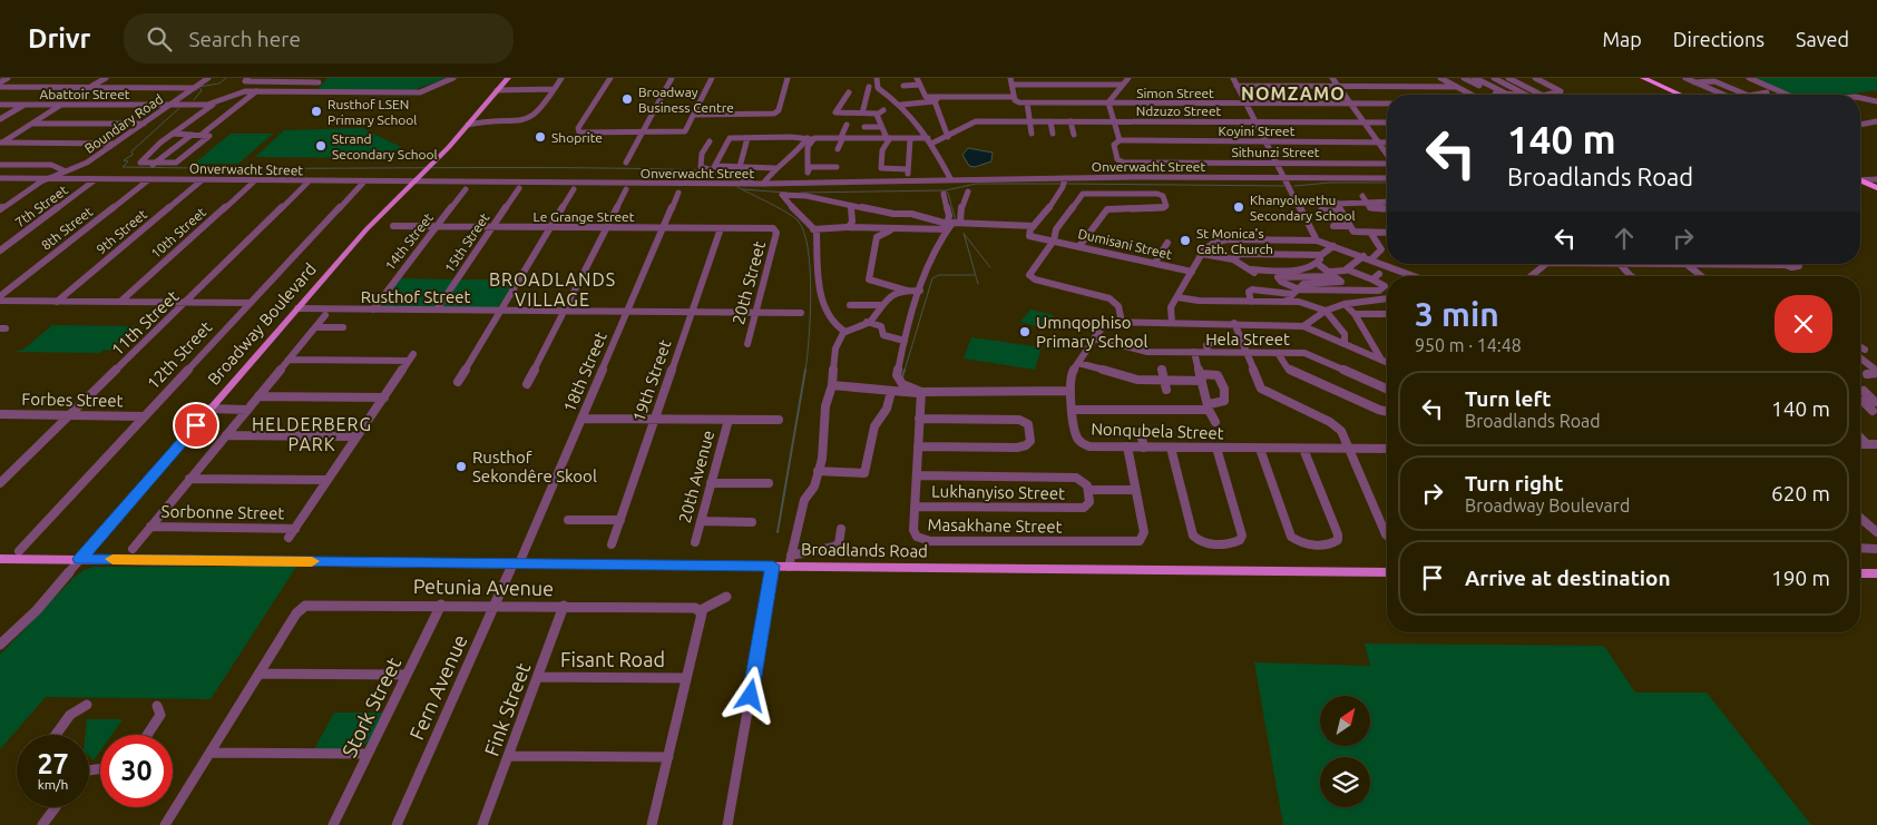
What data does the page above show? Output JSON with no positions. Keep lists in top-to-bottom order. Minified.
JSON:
{"streets":{"main road":["Broadway Boulevard","Broadlands Road"],"street":["Simon Street","Abattoir Street","Ndzuzo Street","Boundary Road","Koyini Street","Sithunzi Street","Onverwacht Street","7th Street","Le Grange Street","8th Street","9th Street","10th Street","14th Street","15th Street","Dumisani Street","20th Street","Rusthof Street","11th Street","Hela Street","12th Street","18th Street","19th Street","Forbes Street","Nonqubela Street","20th Avenue","Lukhanyiso Street","Sorbonne Street","Masakhane Street","Petunia Avenue","Fisant Road","Fern Avenue","Stork Street","Fink Street"]},"crossings":[["Abattoir Street","Boundary Road"],["Boundary Road","Onverwacht Street"],["Koyini Street","Sithunzi Street"],["Onverwacht Street","7th Street"],["Onverwacht Street","8th Street"],["Onverwacht Street","9th Street"],["Onverwacht Street","10th Street"],["Onverwacht Street","11th Street"],["Onverwacht Street","Broadway Boulevard"],["Onverwacht Street","12th Street"],["Le Grange Street","14th Street"],["Le Grange Street","15th Street"],["Le Grange Street","20th Street"],["Le Grange Street","18th Street"],["Le Grange Street","19th Street"],["14th Street","Rusthof Street"],["15th Street","Rusthof Street"],["20th Street","Rusthof Street"],["Rusthof Street","Broadway Boulevard"],["Rusthof Street","18th Street"],["Rusthof Street","19th Street"],["11th Street","Forbes Street"],["Broadway Boulevard","Broadlands Road"],["Hela Street","Nonqubela Street"],["12th Street","Forbes Street"],["18th Street","Broadlands Road"],["18th Street","Fern Avenue"],["Nonqubela Street","Masakhane Street"],["Lukhanyiso Street","Masakhane Street"],["Broadlands Road","Fern Avenue"],["Petunia Avenue","Fern Avenue"],["Petunia Avenue","Stork Street"],["Petunia Avenue","Fink Street"],["Fisant Road","Fink Street"]],"districts":["NOMZAMO","BROADLANDS VILLAGE","HELDERBERG PARK"],"places":["Broadway Business Centre","Rusthof LSEN Primary School","Shoprite","Strand Secondary School","Khanyolwethu Secondary School","St Monica's Cath. Church","Umnqophiso Primary School","Rusthof Sekondêre Skool"],"north":"top right","page":{"header":"Drivr","search":"Search here","nav":["Map","Directions","Saved"],"turn":["140 m","Broadlands Road"],"heading":["3 min","950 m · 14:48"],"list":[{"name":"Turn left","note":"Broadlands Road","value":"140 m"},{"name":"Turn right","note":"Broadway Boulevard","value":"620 m"},{"name":"Arrive at destination","value":"190 m"}],"speed":"27 km/h","limit":"30"}}
